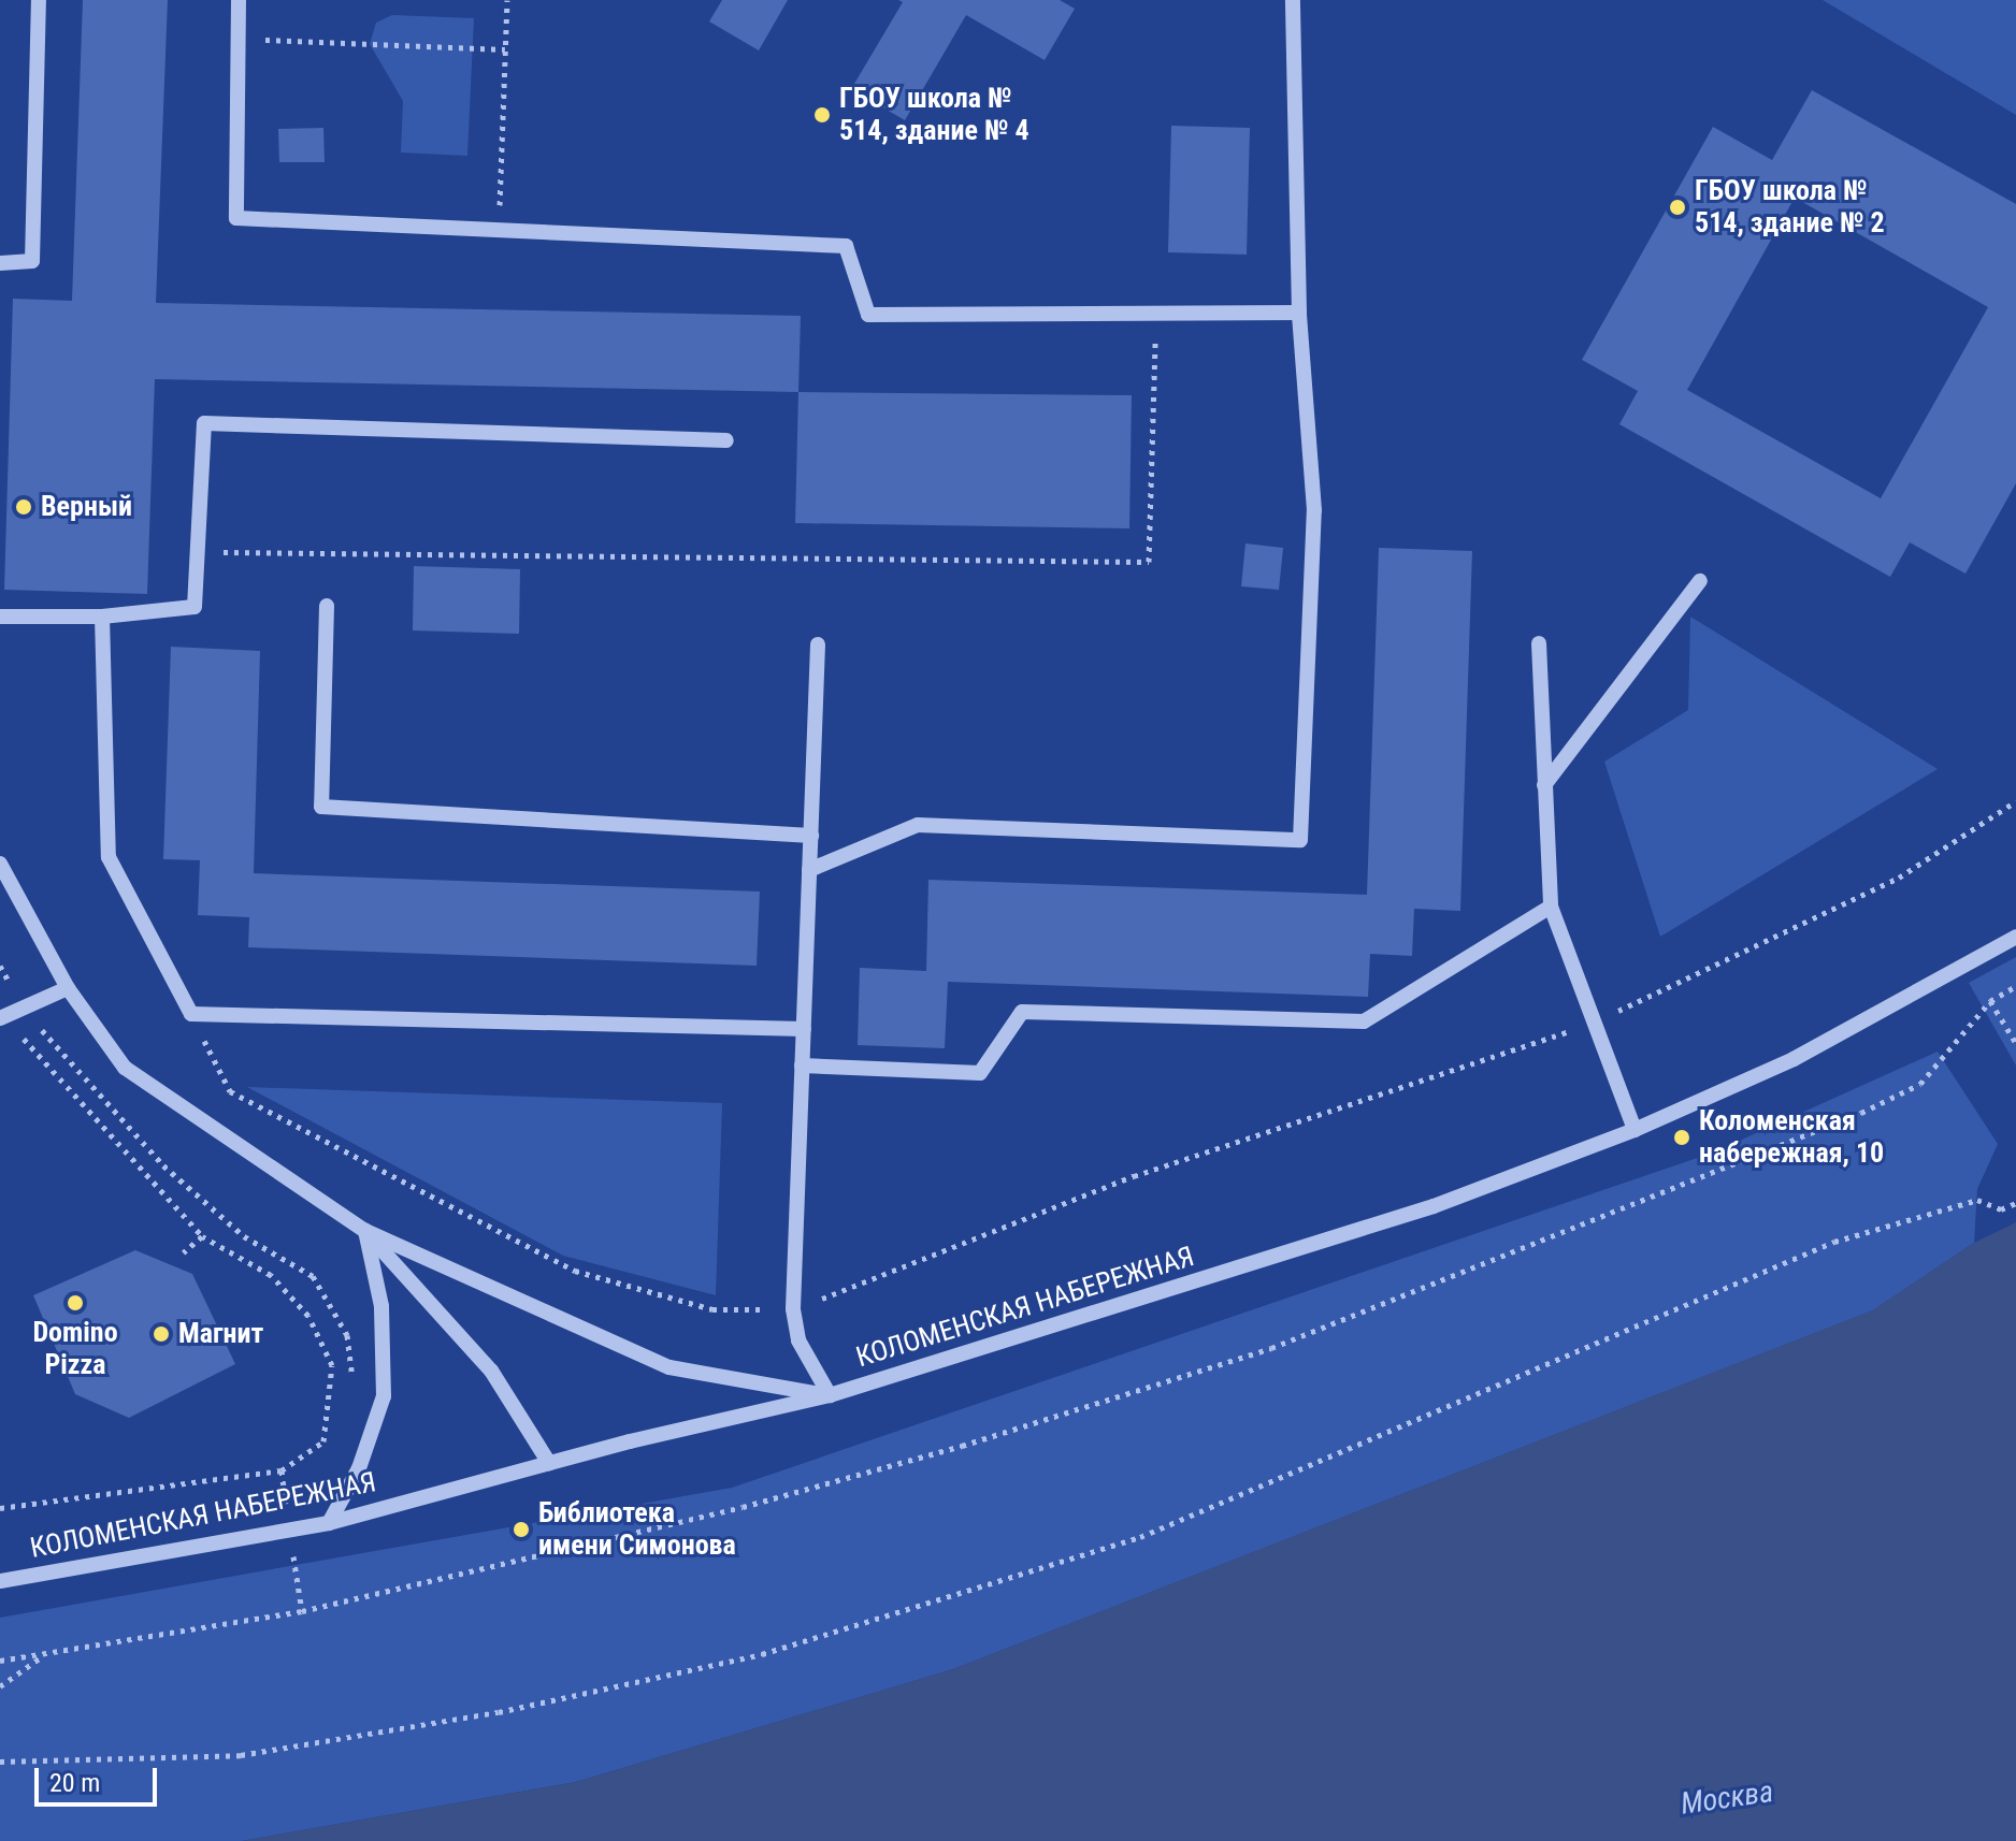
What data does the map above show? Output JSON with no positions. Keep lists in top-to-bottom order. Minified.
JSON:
{"streets":{"street":["КОЛОМЕНСКАЯ НАБЕРЕЖНАЯ"]},"water":["Москва"],"places":["ГБОУ школа № 514, здание № 4","ГБОУ школа № 514, здание № 2","Верный","Коломенская набережная, 10","Domino Pizza","Магнит","Библиотека имени Симонова"],"scale_bar":"20 m"}
